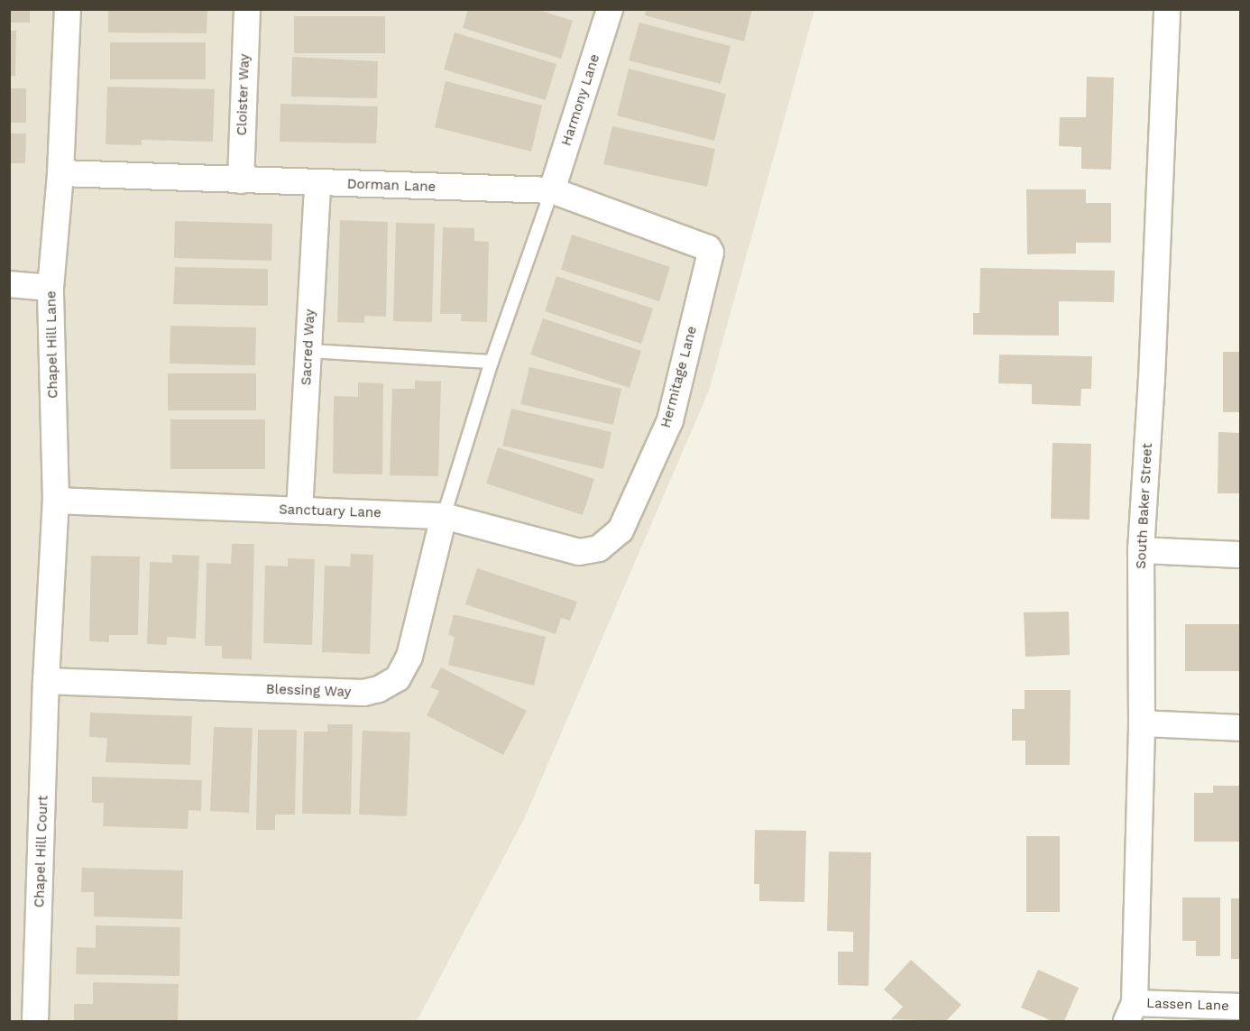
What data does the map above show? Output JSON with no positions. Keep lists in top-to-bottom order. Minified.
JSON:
{"streets":{"street":["Cloister Way","Harmony Lane","Dorman Lane","Chapel Hill Lane","Sacred Way","Hermitage Lane","South Baker Street","Sanctuary Lane","Blessing Way","Chapel Hill Court","Lassen Lane"]},"crossings":[["Cloister Way","Dorman Lane"],["Harmony Lane","Dorman Lane"],["Dorman Lane","Chapel Hill Lane"],["Dorman Lane","Sacred Way"],["Dorman Lane","Hermitage Lane"],["Chapel Hill Lane","Sanctuary Lane"],["Chapel Hill Lane","Blessing Way"],["Chapel Hill Lane","Chapel Hill Court"],["Sacred Way","Sanctuary Lane"],["Hermitage Lane","Sanctuary Lane"],["South Baker Street","Lassen Lane"],["Sanctuary Lane","Blessing Way"],["Blessing Way","Chapel Hill Court"]]}
